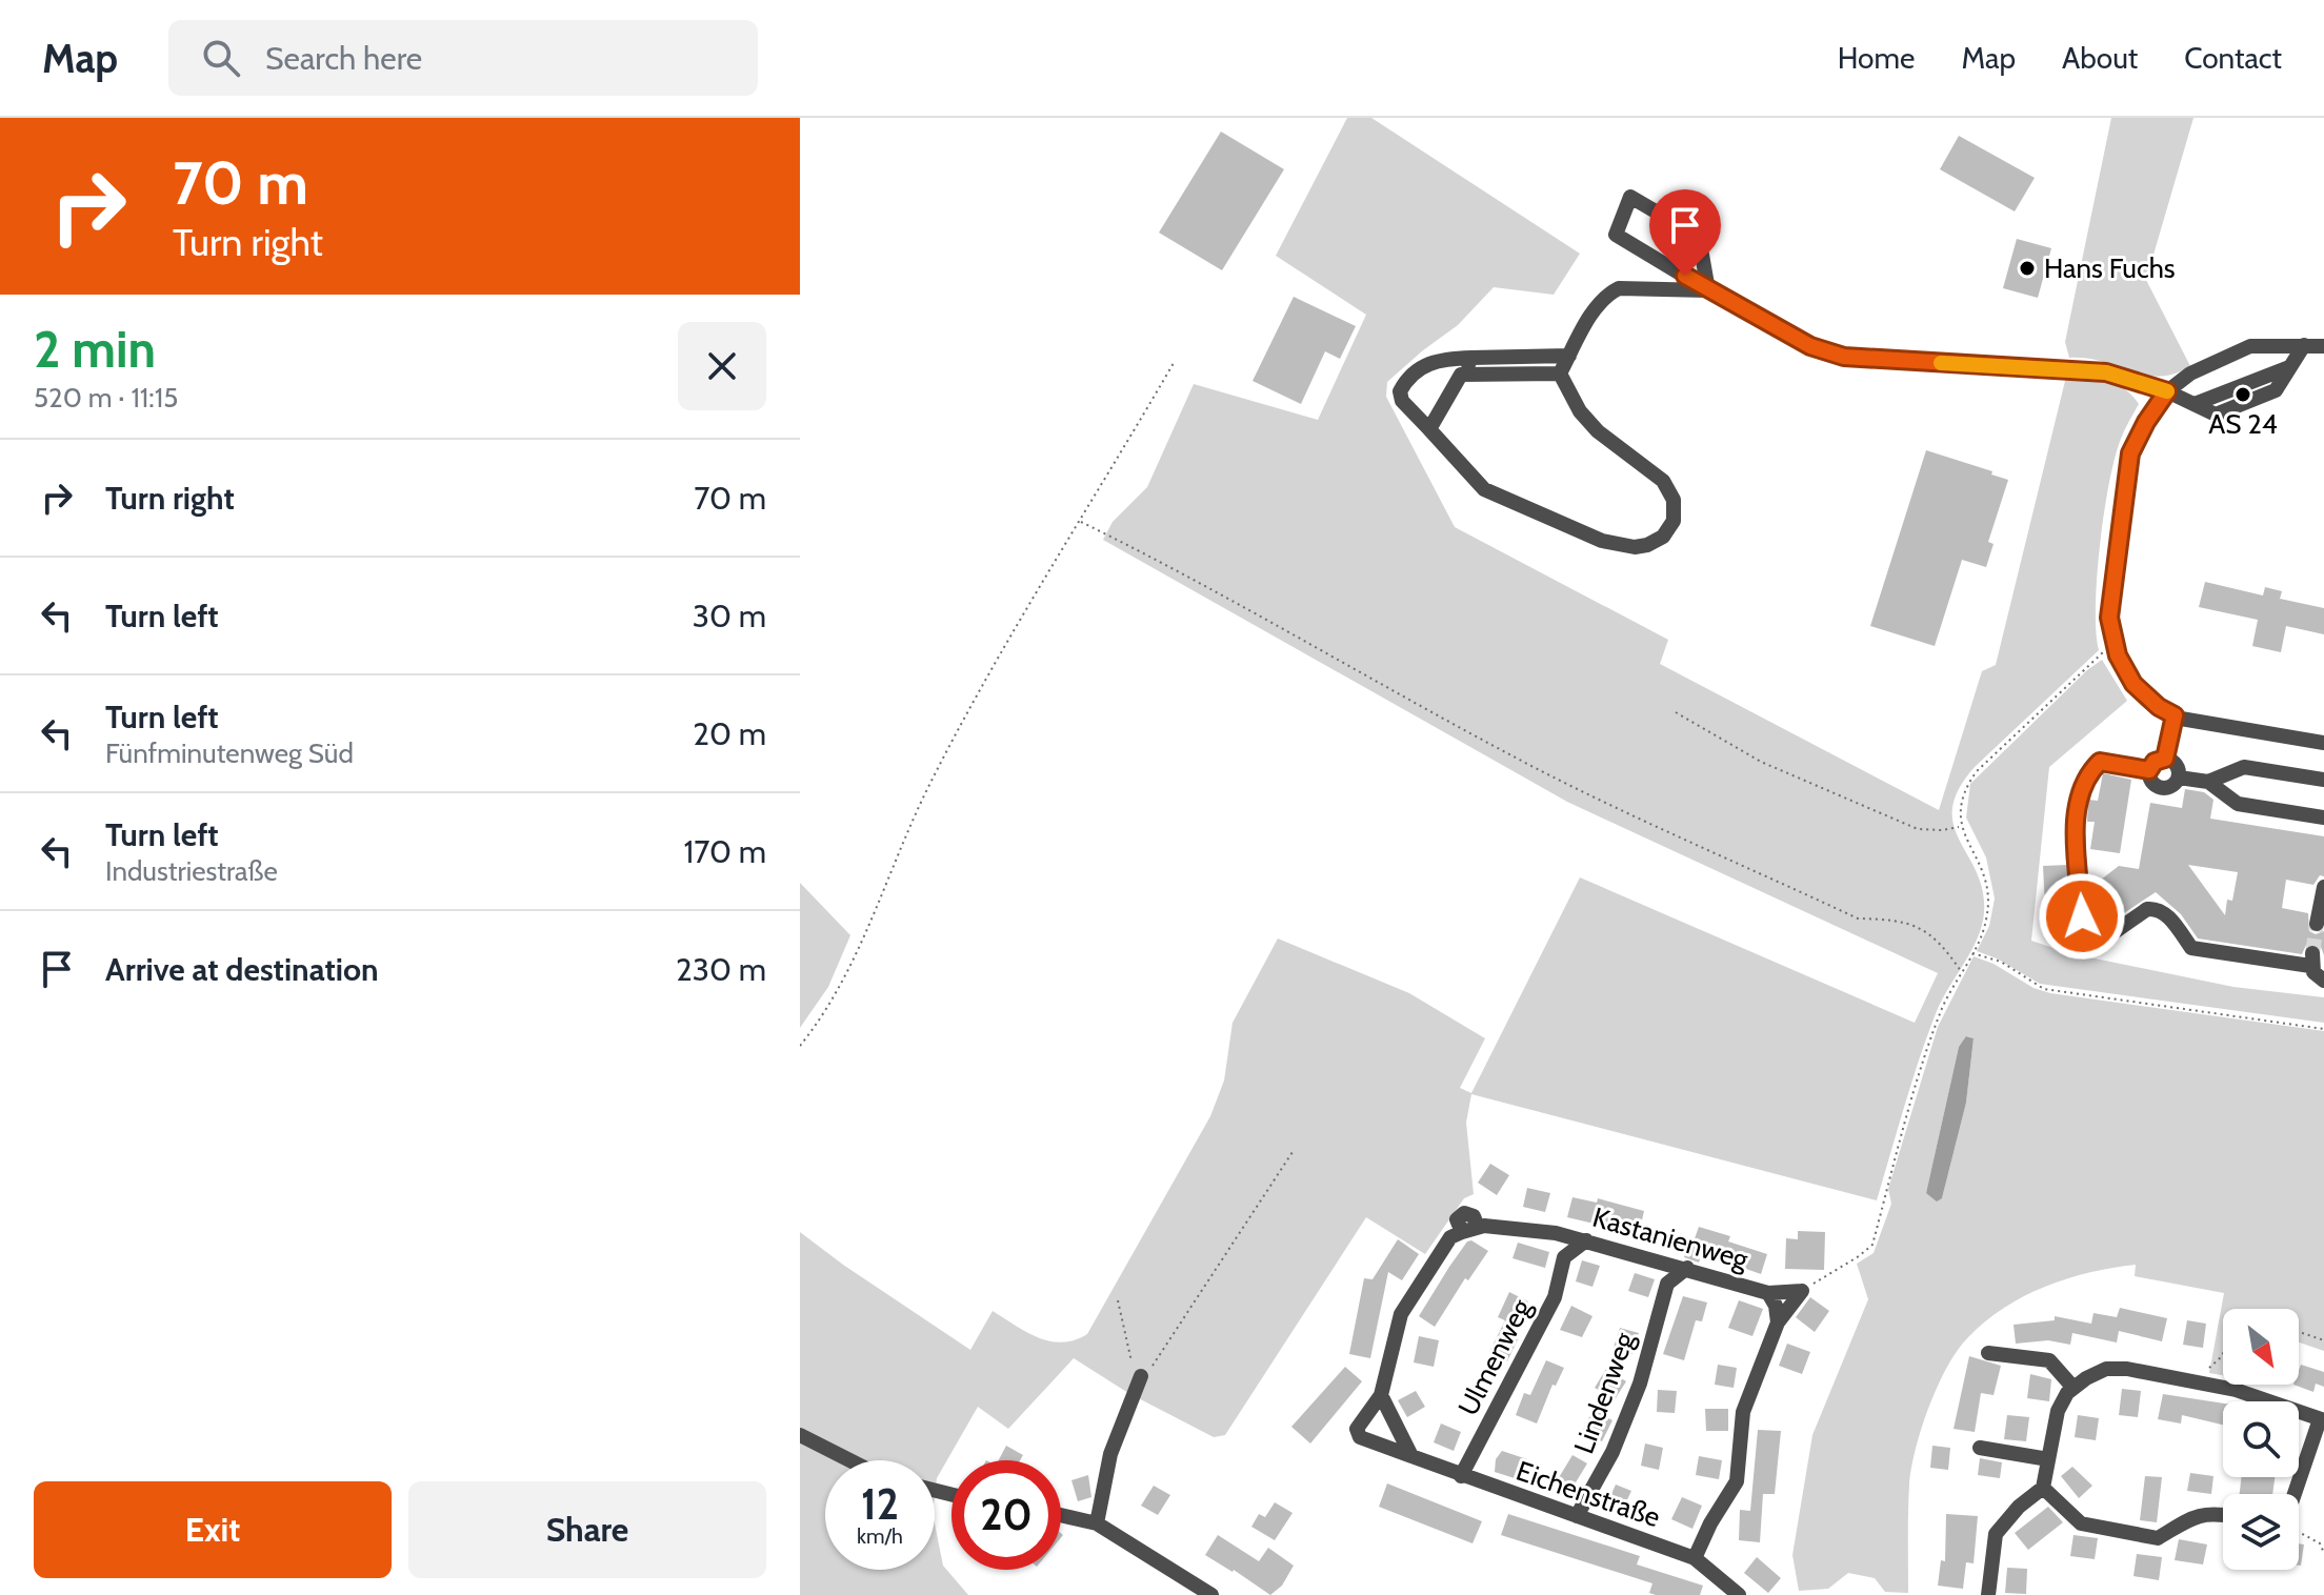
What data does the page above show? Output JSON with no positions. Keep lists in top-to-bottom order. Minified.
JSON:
{"streets":{"street":["Kastanienweg","Ulmenweg","Lindenweg","Eichenstraße"]},"crossings":[["Kastanienweg","Eichenstraße"],["Ulmenweg","Eichenstraße"],["Lindenweg","Eichenstraße"]],"places":["Hans Fuchs","AS 24"],"north":"bottom right","page":{"header":"Map","search":"Search here","nav":["Home","Map","About","Contact"],"turn":["70 m","Turn right"],"heading":["2 min","520 m · 11:15"],"list":[{"name":"Turn right","value":"70 m"},{"name":"Turn left","value":"30 m"},{"name":"Turn left","note":"Fünfminutenweg Süd","value":"20 m"},{"name":"Turn left","note":"Industriestraße","value":"170 m"},{"name":"Arrive at destination","value":"230 m"}],"speed":"12 km/h","limit":"20","buttons":["Exit","Share"]}}
